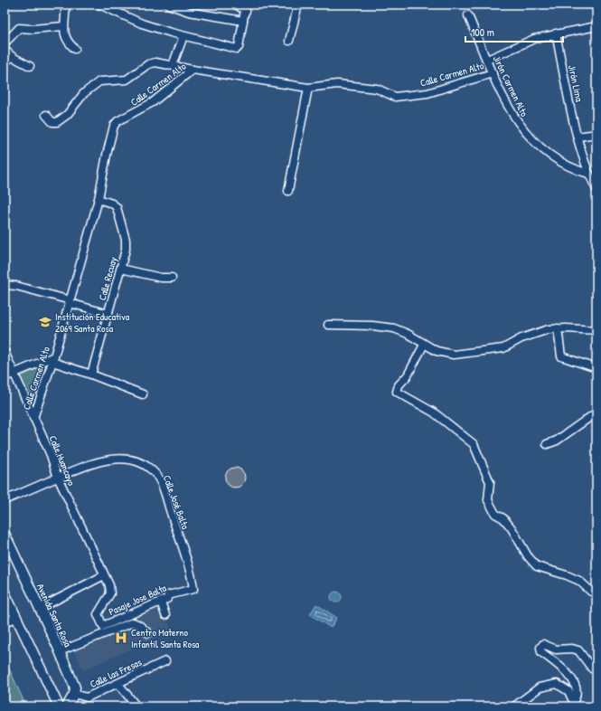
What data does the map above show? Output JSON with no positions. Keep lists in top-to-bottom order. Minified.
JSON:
{"streets":{"main road":["Avenida Santa Rosa"],"street":["Calle Carmen Alto","Jirón Lima","Jirón Carmen Alto","Calle Recuay","Calle Huancayo","Calle José Balta","Pasaje Jose Balta","Calle las Fresas"]},"crossings":[["Calle Carmen Alto","Jirón Carmen Alto"],["Calle Carmen Alto","Calle Recuay"],["Calle Carmen Alto","Calle Huancayo"],["Jirón Lima","Jirón Carmen Alto"],["Calle Huancayo","Calle José Balta"],["Calle Huancayo","Pasaje Jose Balta"],["Calle José Balta","Pasaje Jose Balta"],["Avenida Santa Rosa","Calle las Fresas"]],"places":{"school or university":["Institución Educativa 2069 Santa Rosa"],"hospital":["Centro Materno Infantil Santa Rosa"]},"scale_bar":"100 m"}
